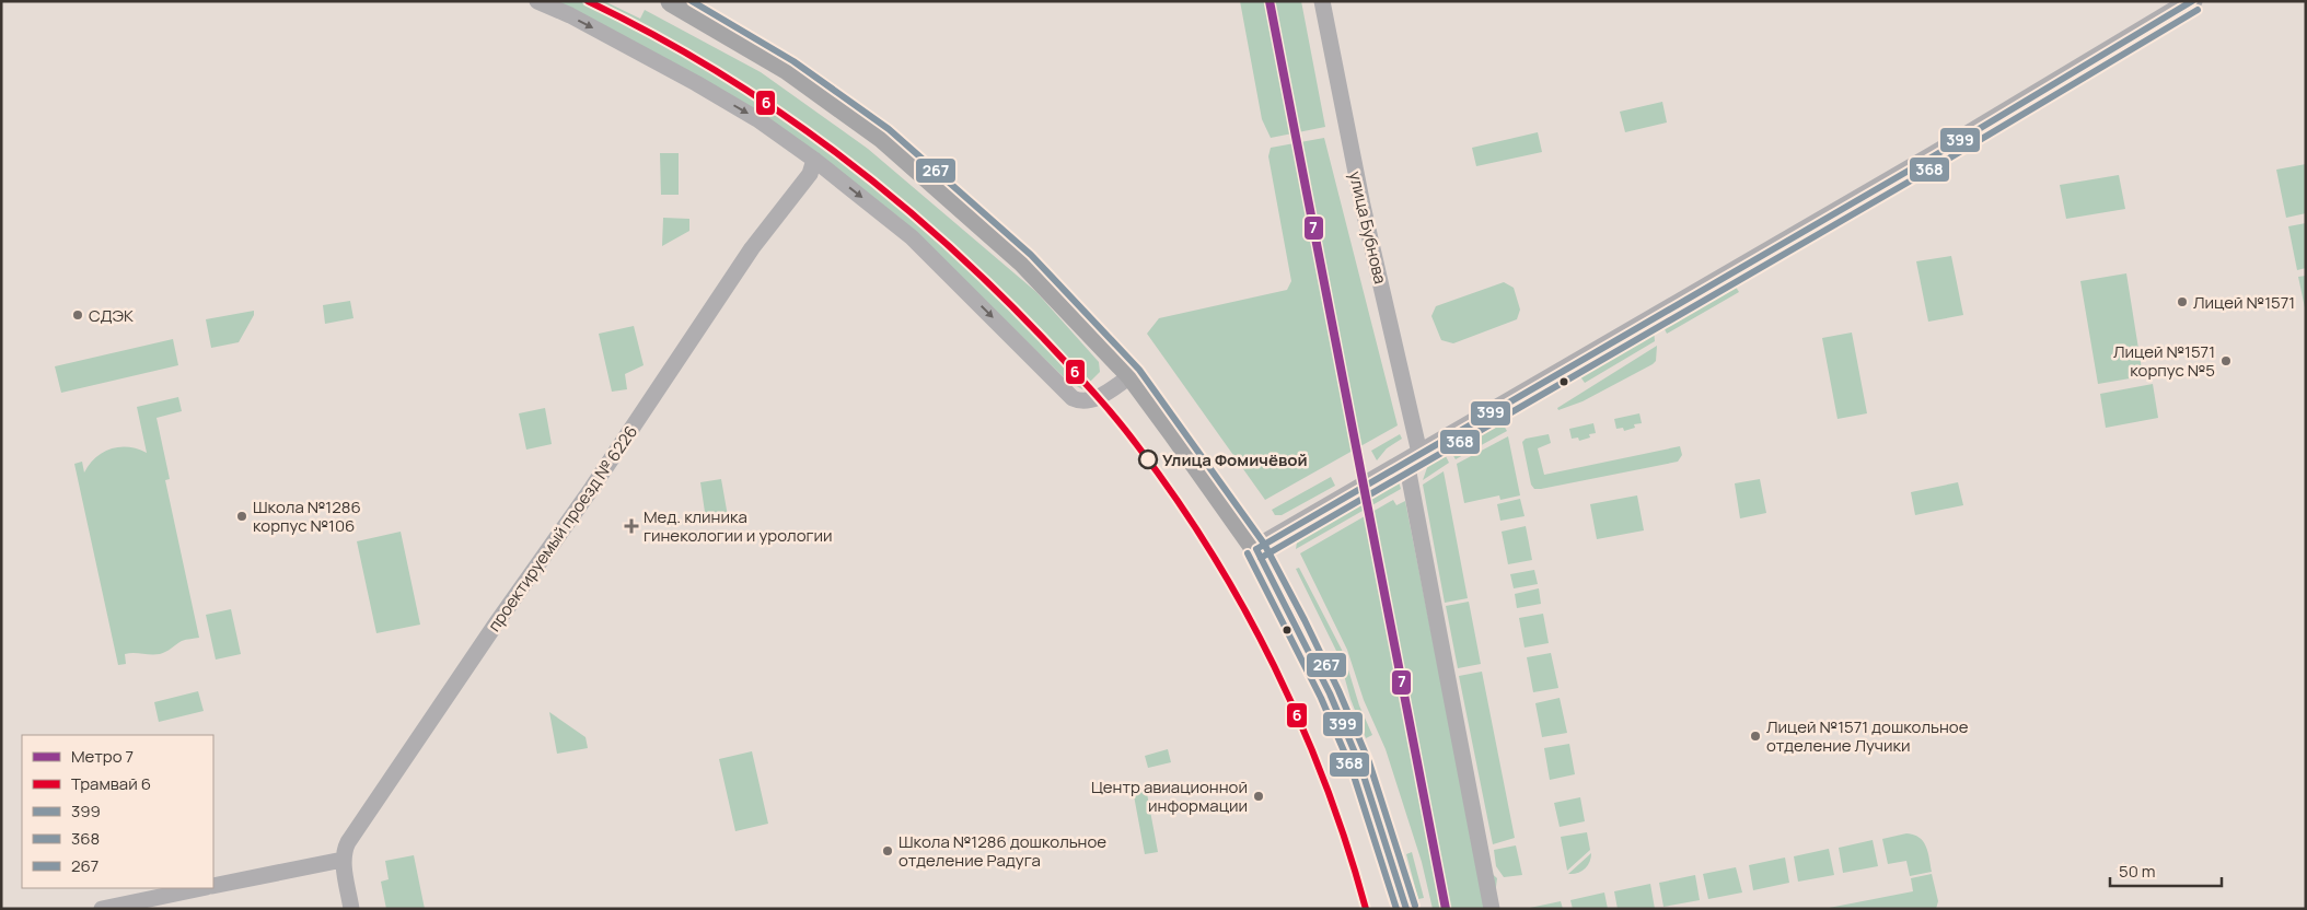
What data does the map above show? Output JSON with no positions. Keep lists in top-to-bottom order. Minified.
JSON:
{"streets":{"street":["улица Бубнова","проектируемый проезд № 6226"]},"places":{"other":["Лицей №1571","СДЭК","Лицей №1571 корпус №5","Улица Фомичёвой","Школа №1286 корпус №106","Лицей №1571 дошкольное отделение Лучики","Центр авиационной информации","Школа №1286 дошкольное отделение Радуга"],"health":["Мед. клиника гинекологии и урологии"]},"lines":["metro line 7","tram line 6","transit line 399","transit line 267","transit line 368"],"legend":["Метро 7","Трамвай 6","399","368","267"],"scale_bar":"50 m"}
